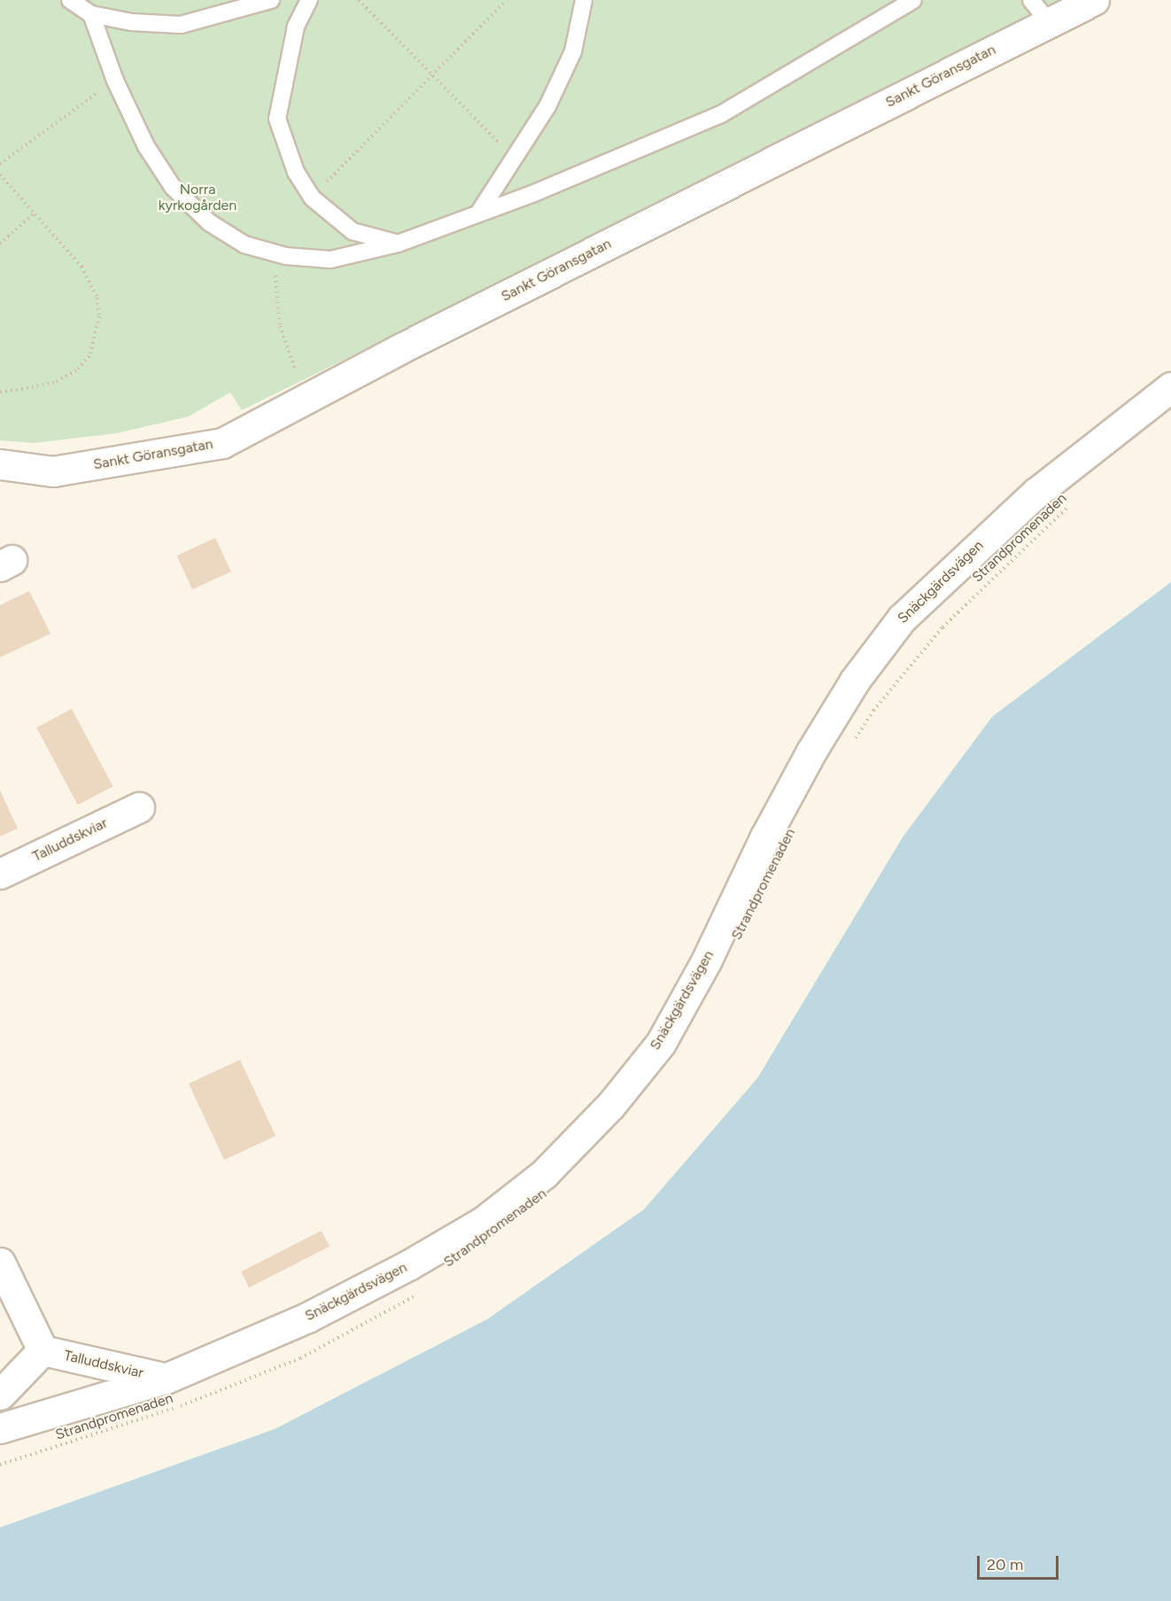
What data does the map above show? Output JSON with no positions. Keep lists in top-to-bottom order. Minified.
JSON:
{"streets":{"street":["Sankt Göransgatan","Snäckgärdsvägen","Talluddskviar"],"path":["Strandpromenaden"]},"crossings":[["Snäckgärdsvägen","Talluddskviar"]],"parks":["Norra kyrkogården"],"scale_bar":"20 m"}
